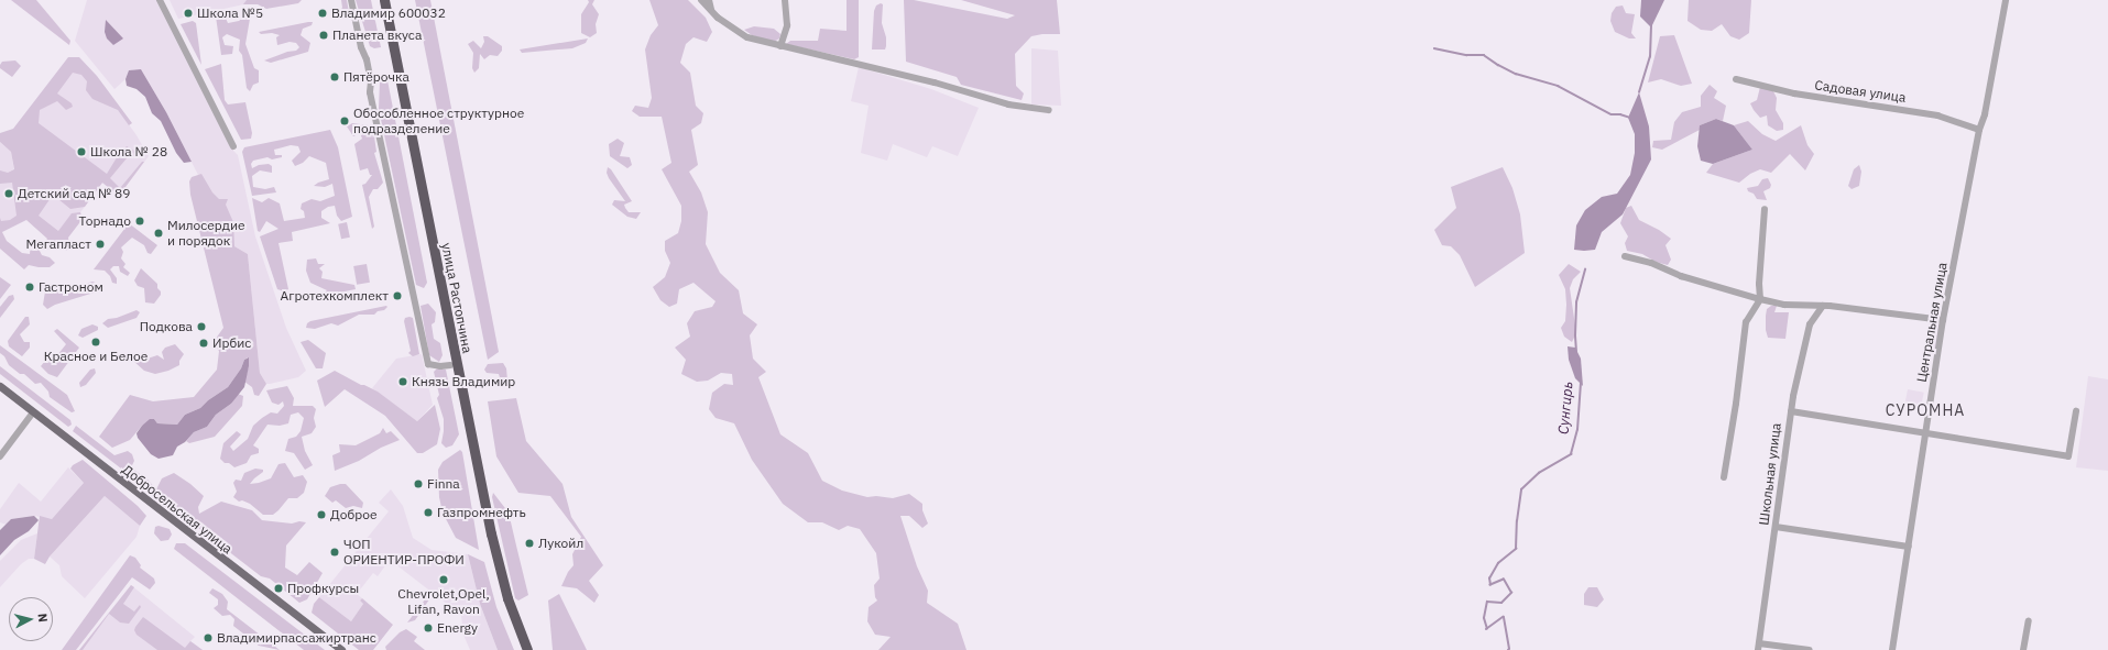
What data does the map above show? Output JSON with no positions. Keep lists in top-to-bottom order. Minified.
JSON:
{"streets":{"highway":["улица Растопчина"],"main road":["Добросельская улица"],"street":["Садовая улица","Центральная улица","Школьная улица"]},"crossings":[["Садовая улица","Центральная улица"]],"districts":["СУРОМНА"],"water":["Сунгирь"],"places":["Школа №5","Владимир 600032","Планета вкуса","Пятёрочка","Обособленное структурное подразделение","Школа № 28","Детский сад № 89","Торнадо","Милосердие и порядок","Мегапласт","Гастроном","Агротехкомплект","Подкова","Красное и Белое","Ирбис","Князь Владимир","Finna","Газпромнефть","Доброе","Лукойл","ЧОП ОРИЕНТИР-ПРОФИ","Chevrolet,Opel, Lifan, Ravon","Профкурсы","Energy","Владимирпассажиртранс"],"north":"right"}
